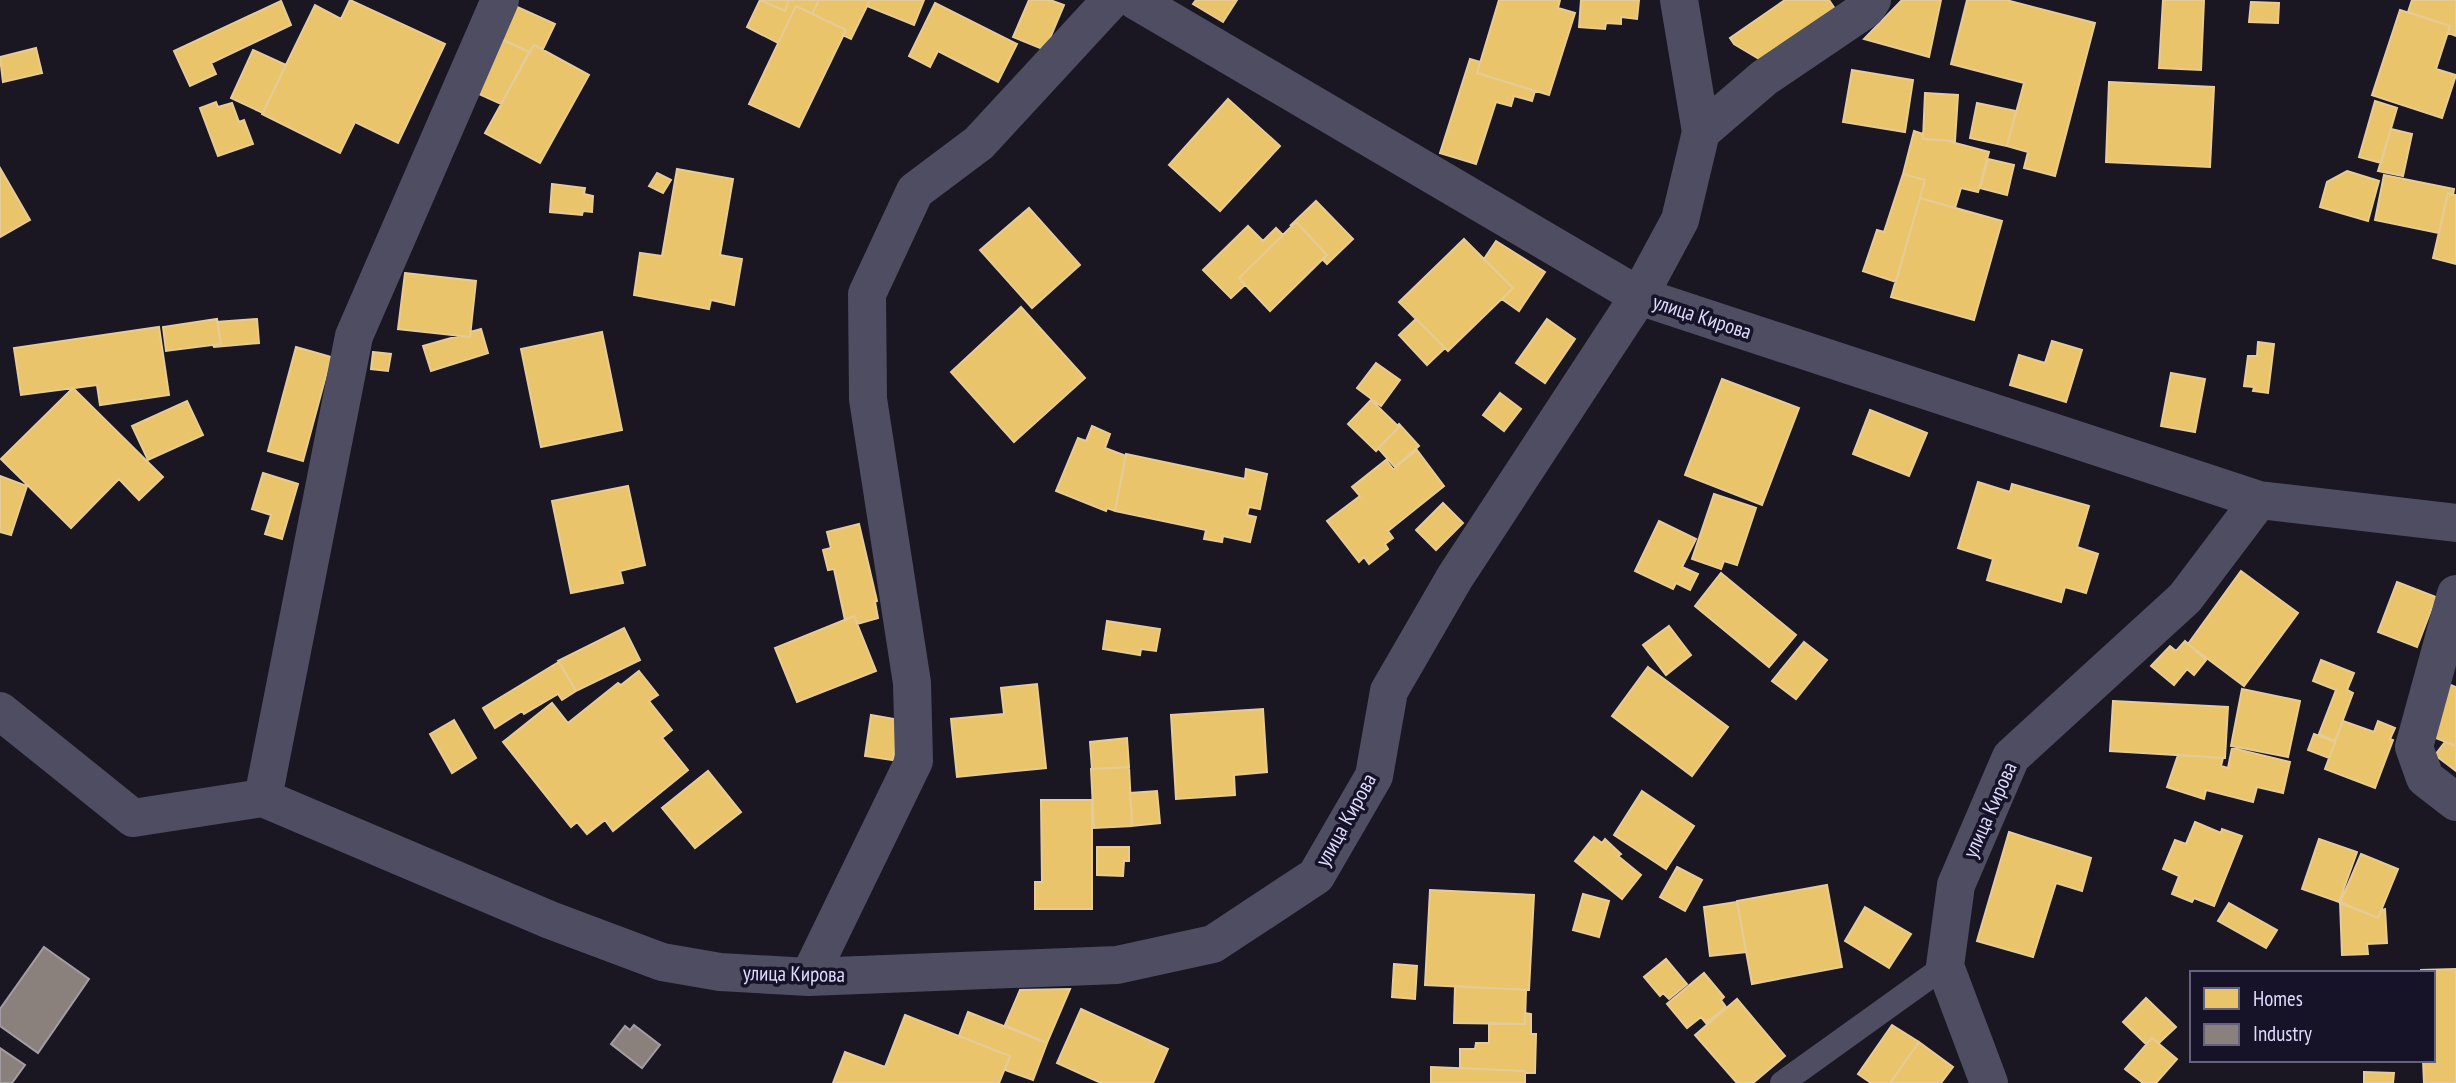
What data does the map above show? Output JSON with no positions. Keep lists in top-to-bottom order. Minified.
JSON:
{"streets":{"street":["улица Кирова"]},"legend":["Homes","Industry"]}
